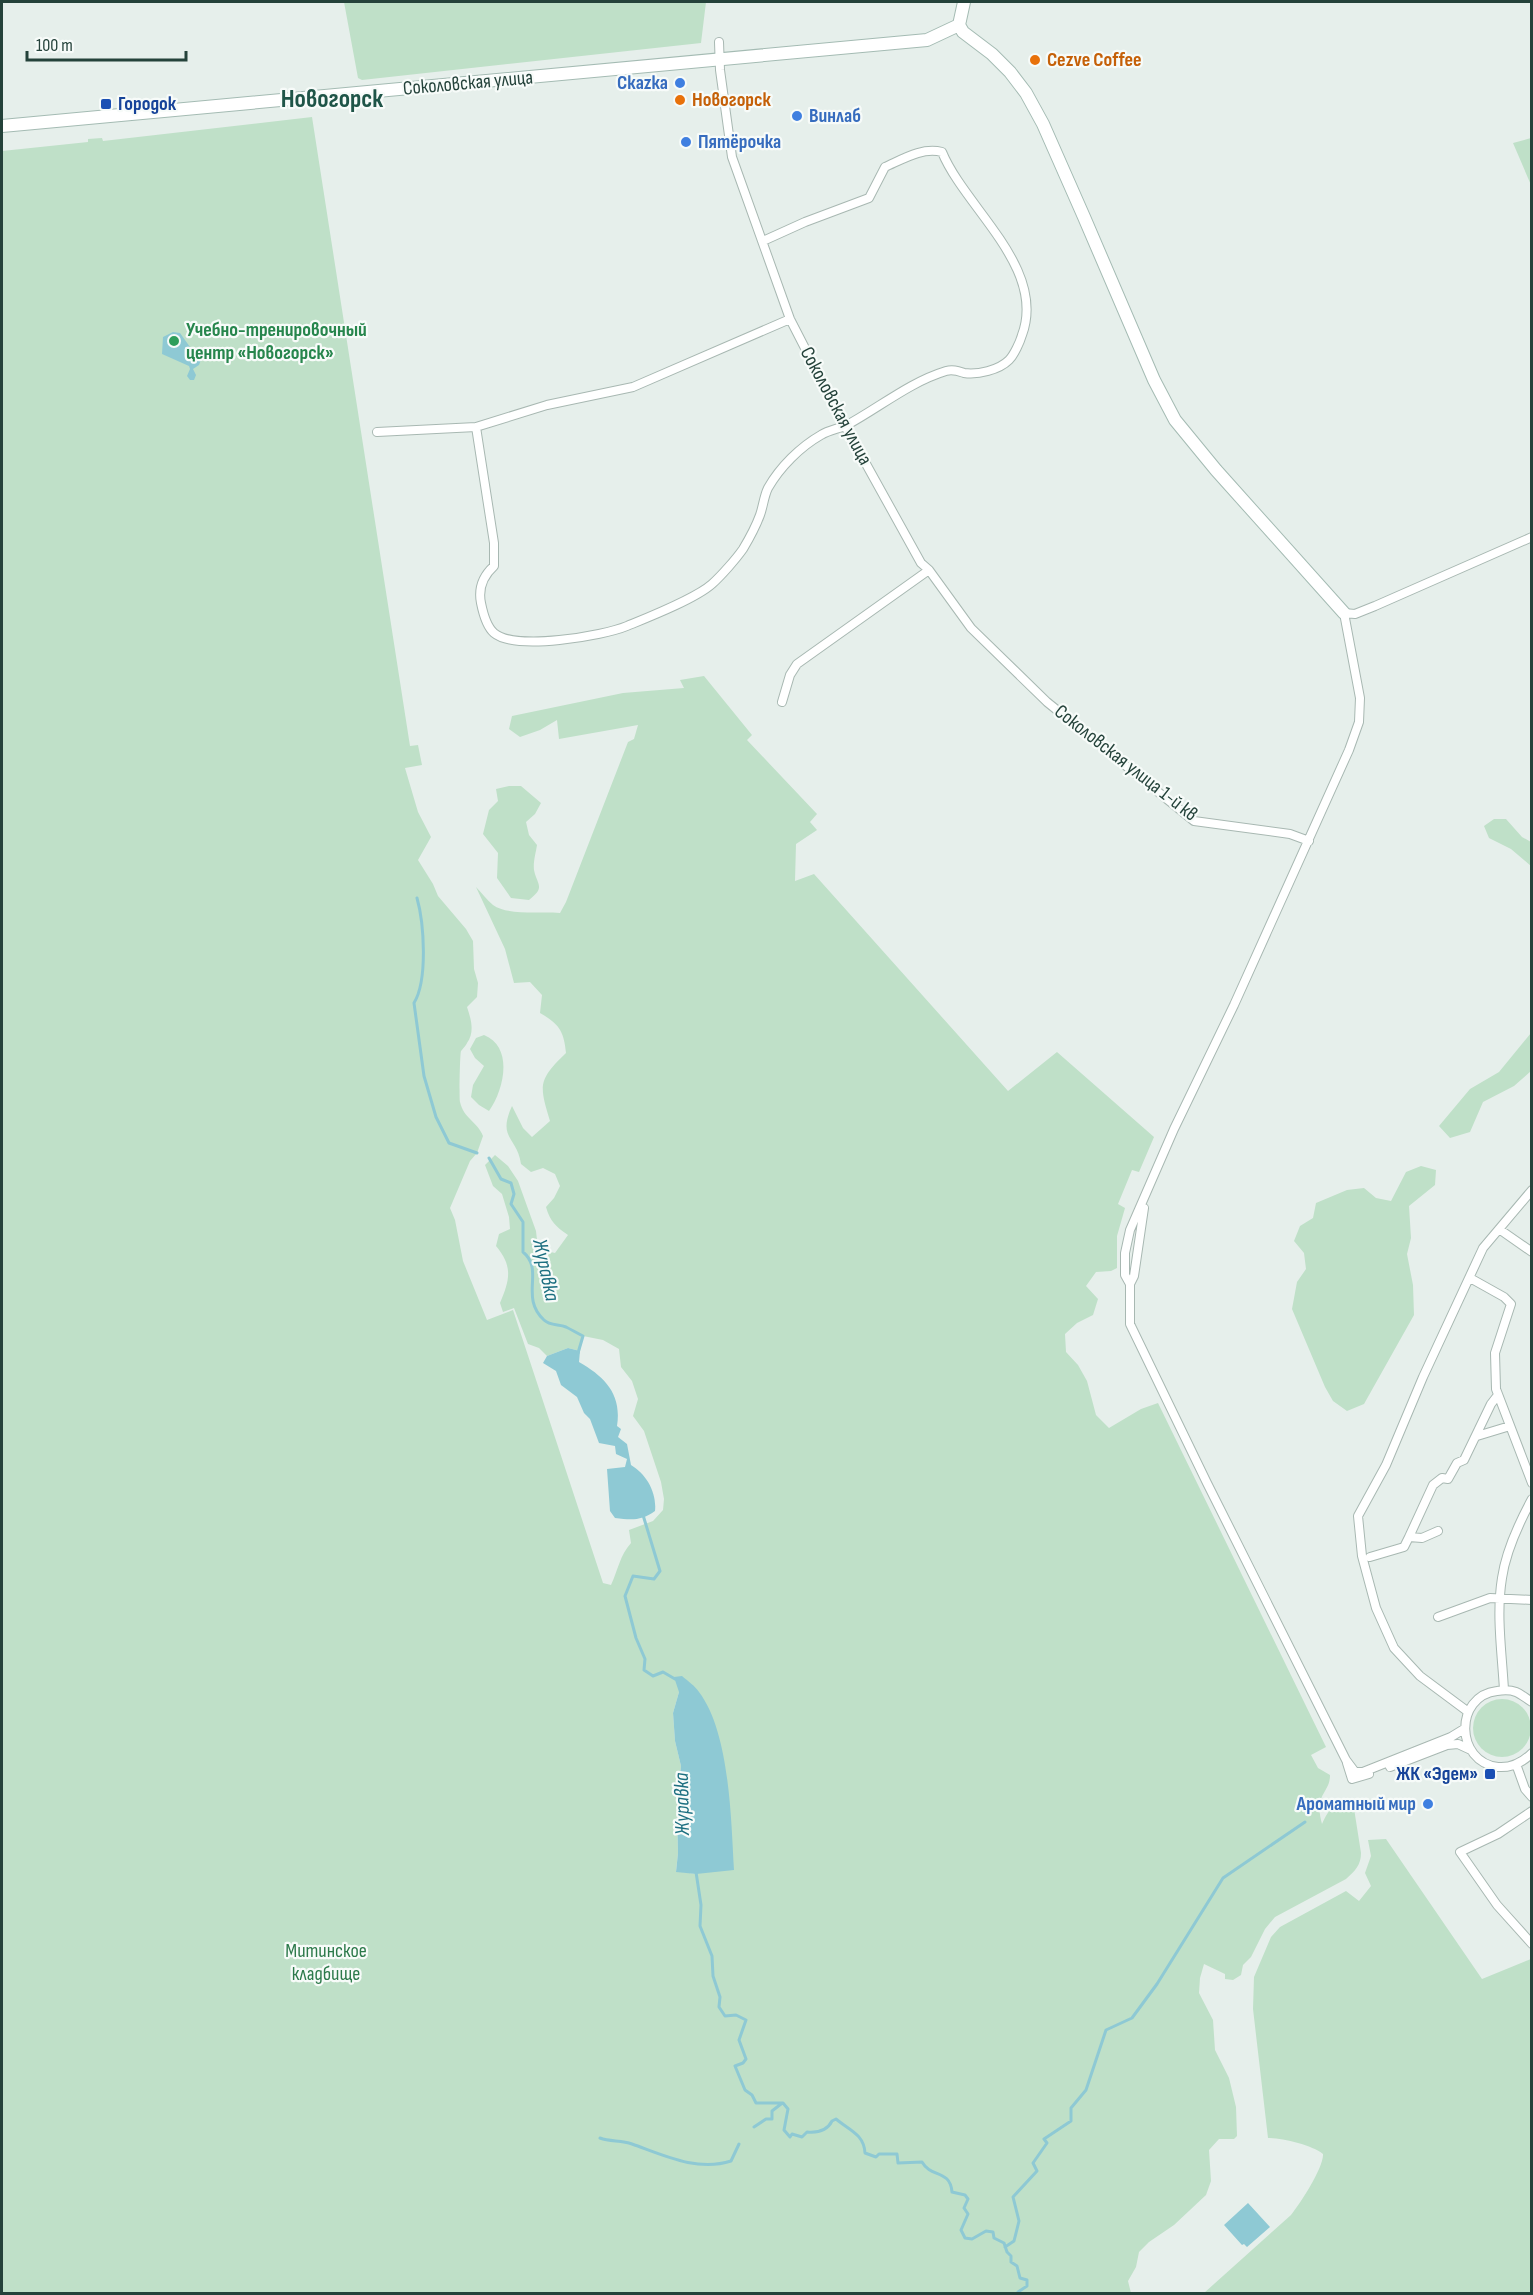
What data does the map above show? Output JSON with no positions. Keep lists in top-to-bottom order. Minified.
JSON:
{"streets":{"street":["Соколовская улица","Соколовская улица 1-й кв"]},"crossings":[["Соколовская улица","Соколовская улица 1-й кв"]],"districts":["Новогорск"],"water":["Журавка"],"parks":["Митинское кладбище"],"places":{"other":["Cezve Coffee","Скаzка","Новогорск","Винлаб","Пятёрочка","Учебно-тренировочный центр «Новогорск»","Ароматный мир"],"transit":["Городок","ЖК «Эдем»"]},"scale_bar":"100 m"}
